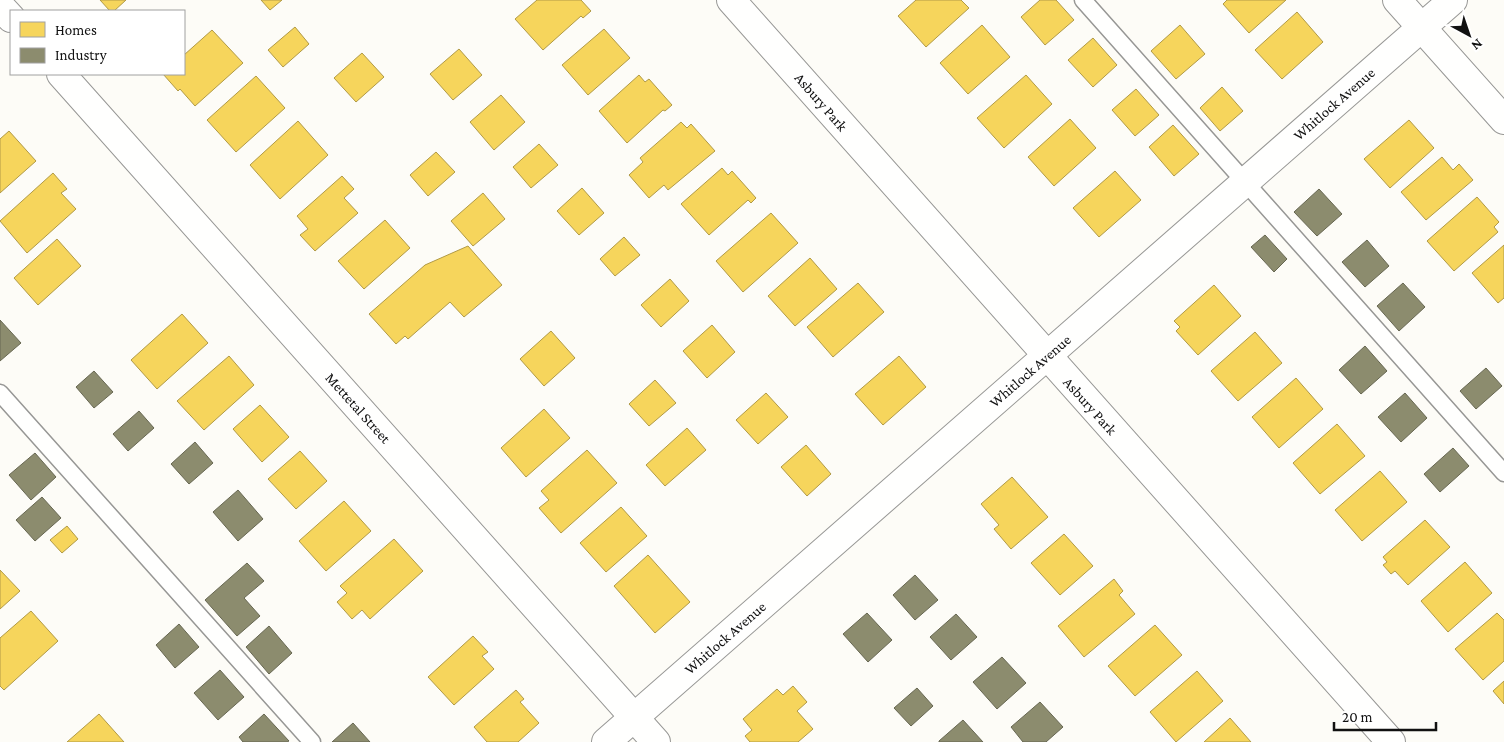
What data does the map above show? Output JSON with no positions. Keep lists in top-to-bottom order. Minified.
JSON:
{"streets":{"street":["Asbury Park","Whitlock Avenue","Mettetal Street"]},"crossings":[["Asbury Park","Whitlock Avenue"],["Whitlock Avenue","Mettetal Street"]],"legend":["Homes","Industry"],"scale_bar":"20 m","north":"bottom right"}
